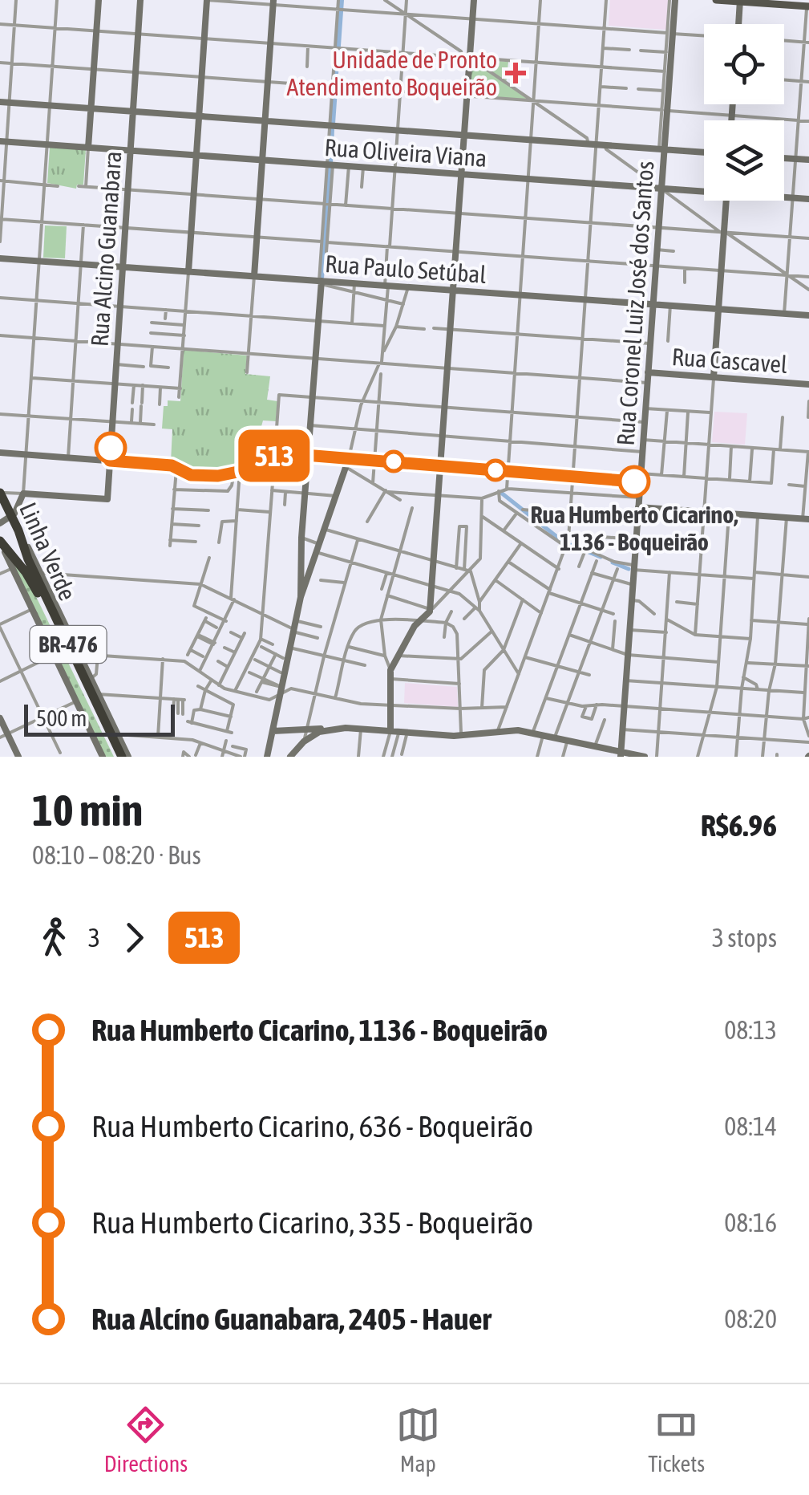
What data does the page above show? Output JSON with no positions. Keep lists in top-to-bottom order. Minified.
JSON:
{"streets":{"highway":["Linha Verde","BR-476"],"main road":["Rua Oliveira Viana","Rua Alcino Guanabara","Rua Paulo Setúbal","Rua Coronel Luiz José dos Santos","Rua Cascavel"]},"crossings":[["Rua Oliveira Viana","Rua Alcino Guanabara"],["Rua Oliveira Viana","Rua Coronel Luiz José dos Santos"],["Rua Alcino Guanabara","Rua Paulo Setúbal"],["Rua Paulo Setúbal","Rua Coronel Luiz José dos Santos"],["Rua Coronel Luiz José dos Santos","Rua Cascavel"]],"places":{"health":["Unidade de Pronto Atendimento Boqueirão"],"other":["Rua Humberto Cicarino, 1136 - Boqueirão"]},"lines":["bus line 513"],"scale_bar":"500 m","page":{"on_map":"513","scale":"500 m","heading":["10 min","08:10 – 08:20 · Bus","R$6.96"],"legs":["3","513","3 stops"],"list":[{"name":"Rua Humberto Cicarino, 1136 - Boqueirão","value":"08:13"},{"name":"Rua Humberto Cicarino, 636 - Boqueirão","value":"08:14"},{"name":"Rua Humberto Cicarino, 335 - Boqueirão","value":"08:16"},{"name":"Rua Alcíno Guanabara, 2405 - Hauer","value":"08:20"}],"tabs":["Directions","Map","Tickets"]}}
